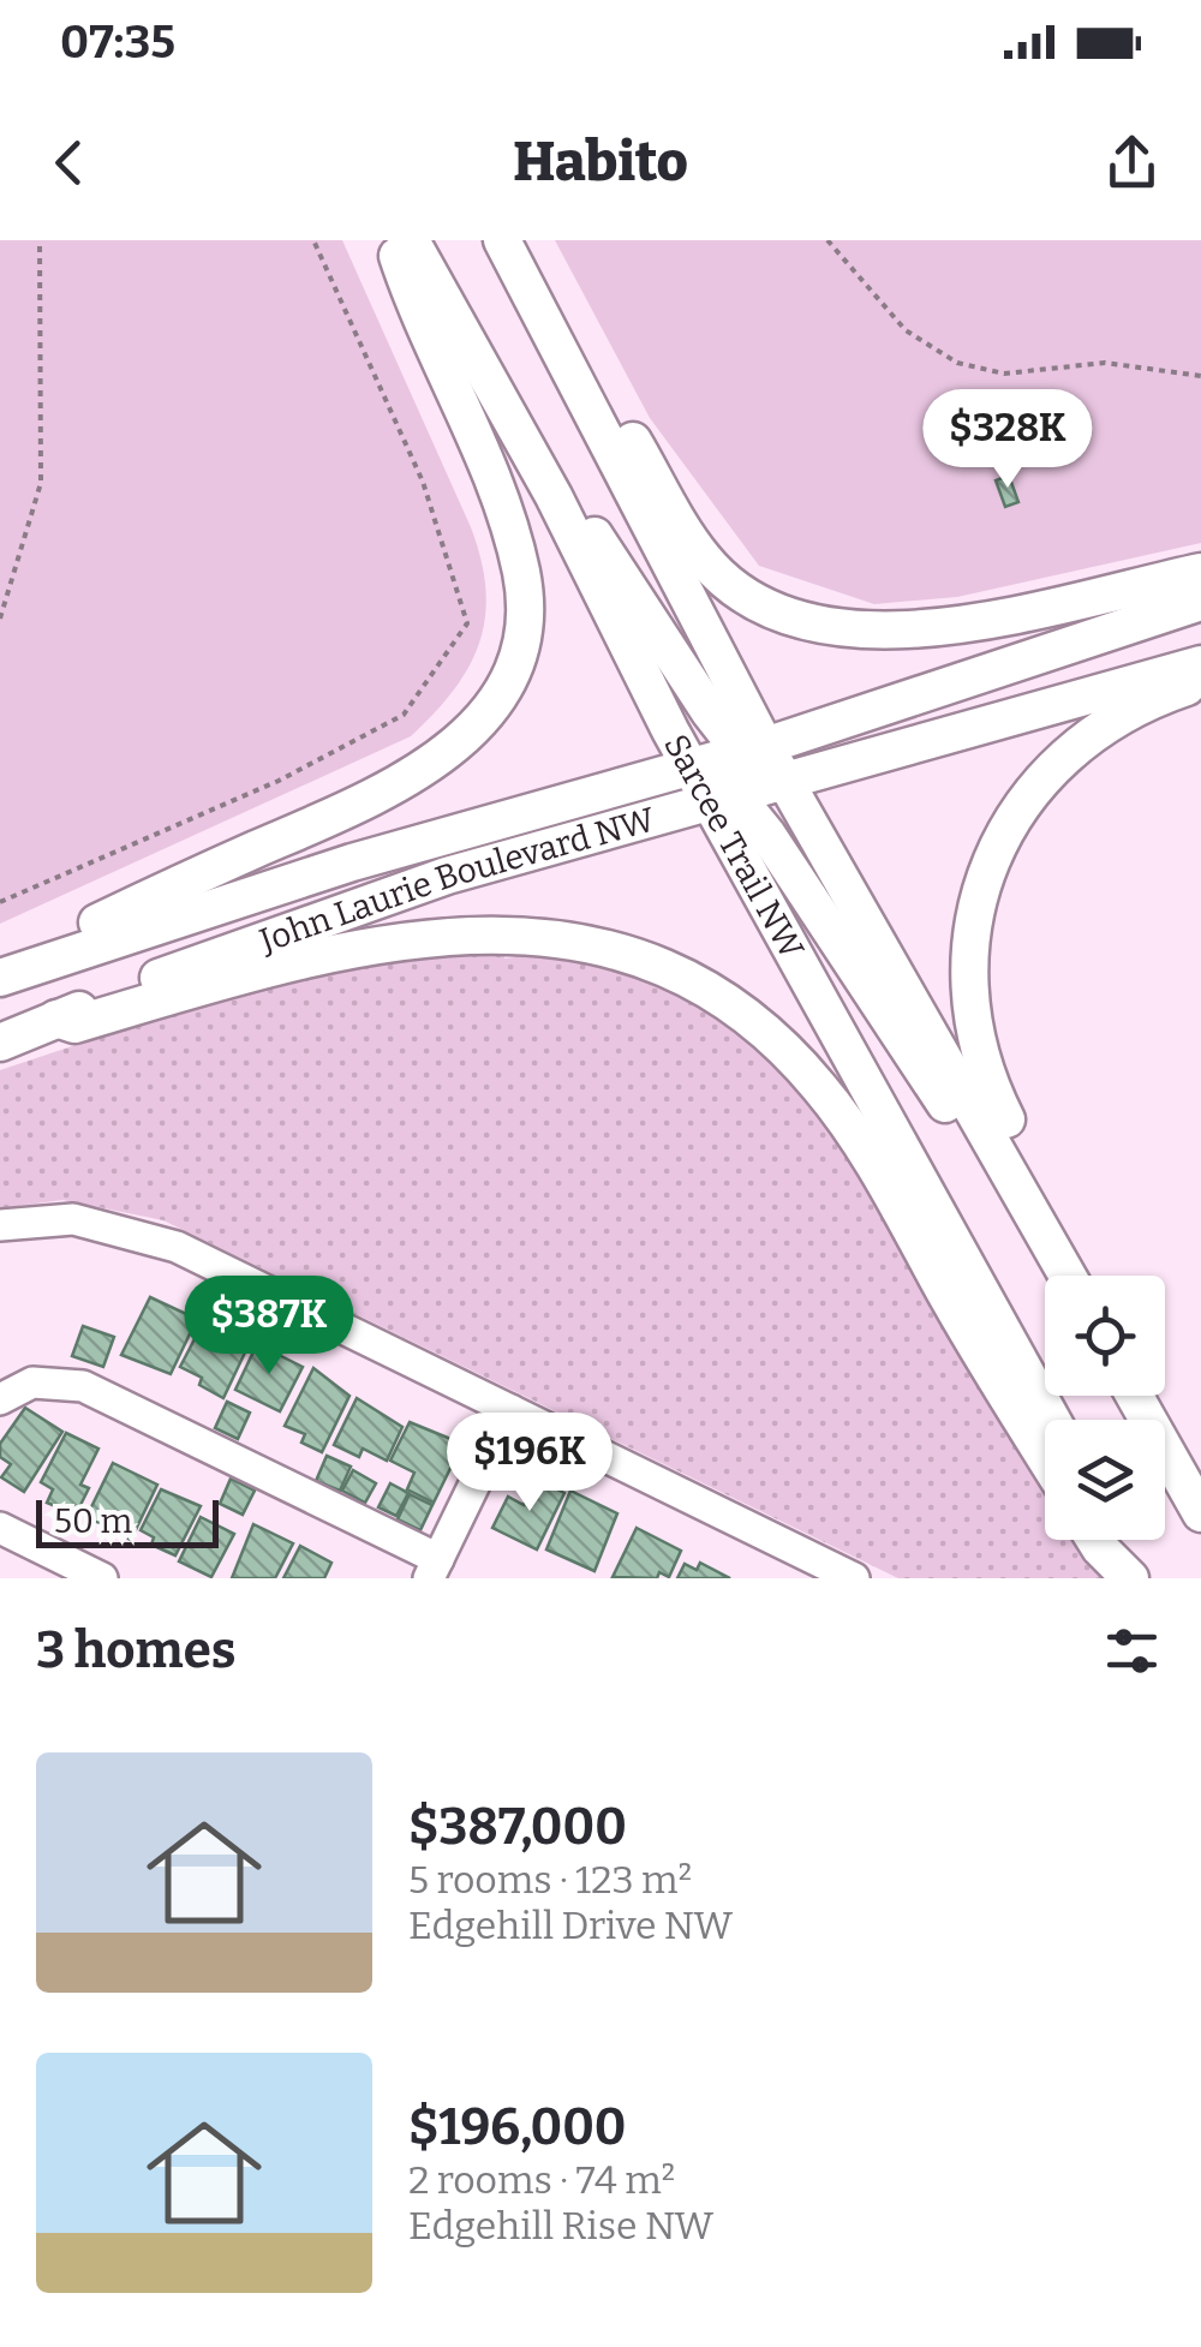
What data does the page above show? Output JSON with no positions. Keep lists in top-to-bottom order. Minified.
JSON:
{"streets":{"main road":["Sarcee Trail NW","John Laurie Boulevard NW"]},"crossings":[["Sarcee Trail NW","John Laurie Boulevard NW"]],"scale_bar":"50 m","page":{"status":"07:35","header":"Habito","price":["$328K","$387K","$196K"],"scale":"50 m","heading":"3 homes","list":[{"name":"$387,000","note":"5 rooms · 123 m² · Edgehill Drive NW"},{"name":"$196,000","note":"2 rooms · 74 m² · Edgehill Rise NW"}]}}
